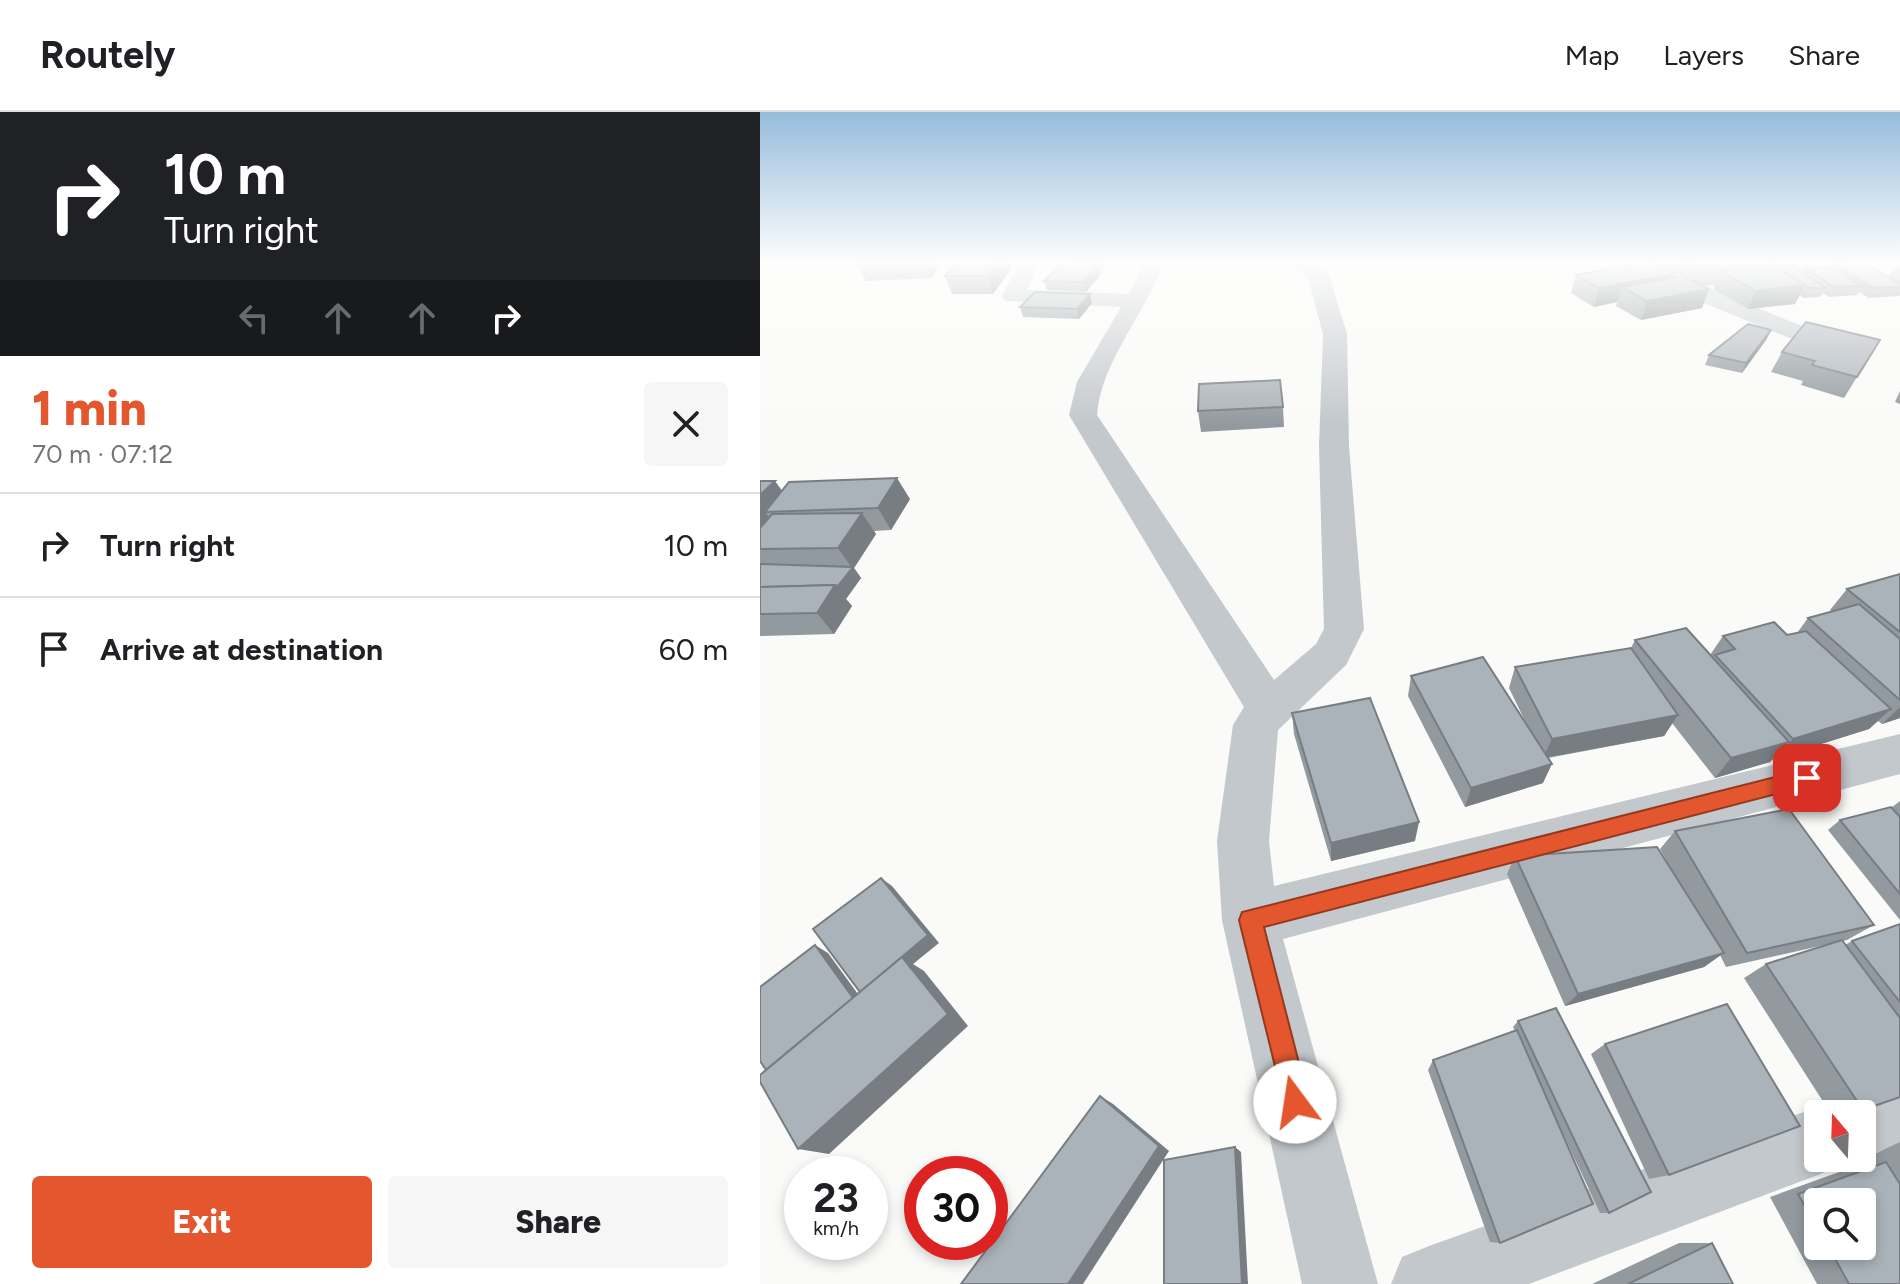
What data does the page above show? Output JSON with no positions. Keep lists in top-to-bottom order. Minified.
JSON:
{"north":"top","page":{"header":"Routely","nav":["Map","Layers","Share"],"turn":["10 m","Turn right"],"heading":["1 min","70 m · 07:12"],"list":[{"name":"Turn right","value":"10 m"},{"name":"Arrive at destination","value":"60 m"}],"speed":"23 km/h","limit":"30","buttons":["Exit","Share"]}}
